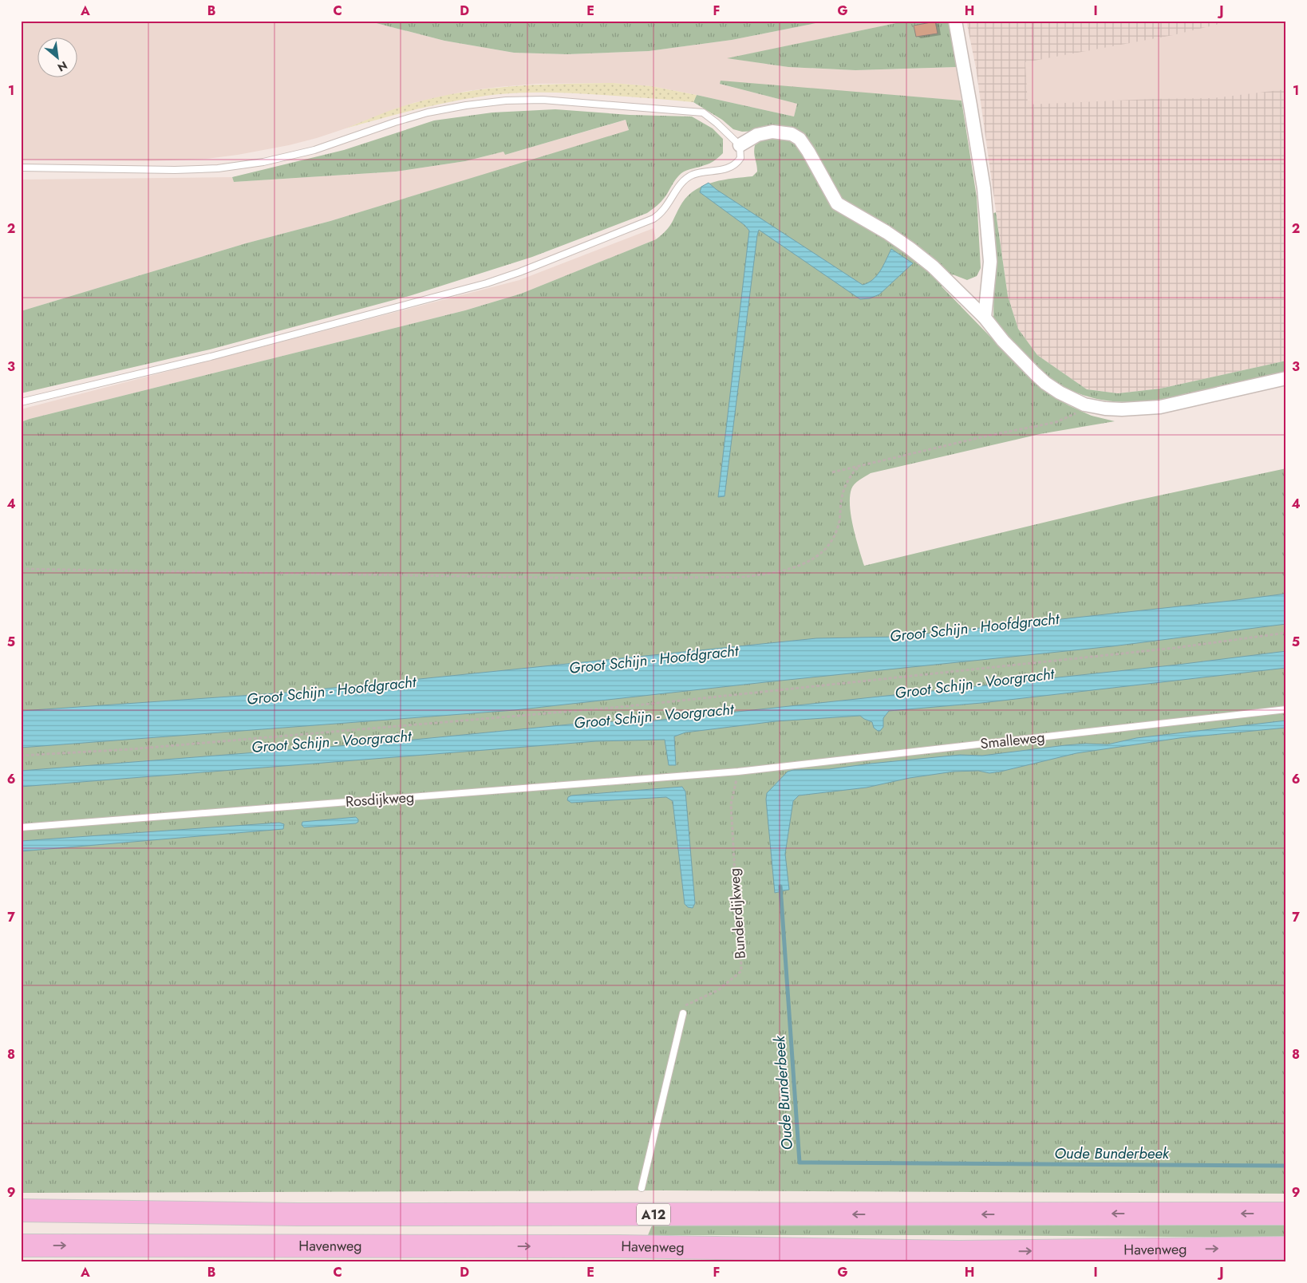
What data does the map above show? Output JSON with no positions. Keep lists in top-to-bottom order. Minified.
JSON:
{"streets":{"highway":["A12","Havenweg"],"lane":["Smalleweg","Rosdijkweg"],"path":["Bunderdijkweg"]},"crossings":[["Smalleweg","Rosdijkweg"],["Smalleweg","Bunderdijkweg"],["Rosdijkweg","Bunderdijkweg"]],"water":["Groot Schijn - Hoofdgracht","Groot Schijn - Voorgracht","Oude Bunderbeek"],"north":"bottom right","grid":{"columns":["A","B","C","D","E","F","G","H","I","J"],"rows":["1","2","3","4","5","6","7","8","9"]}}
